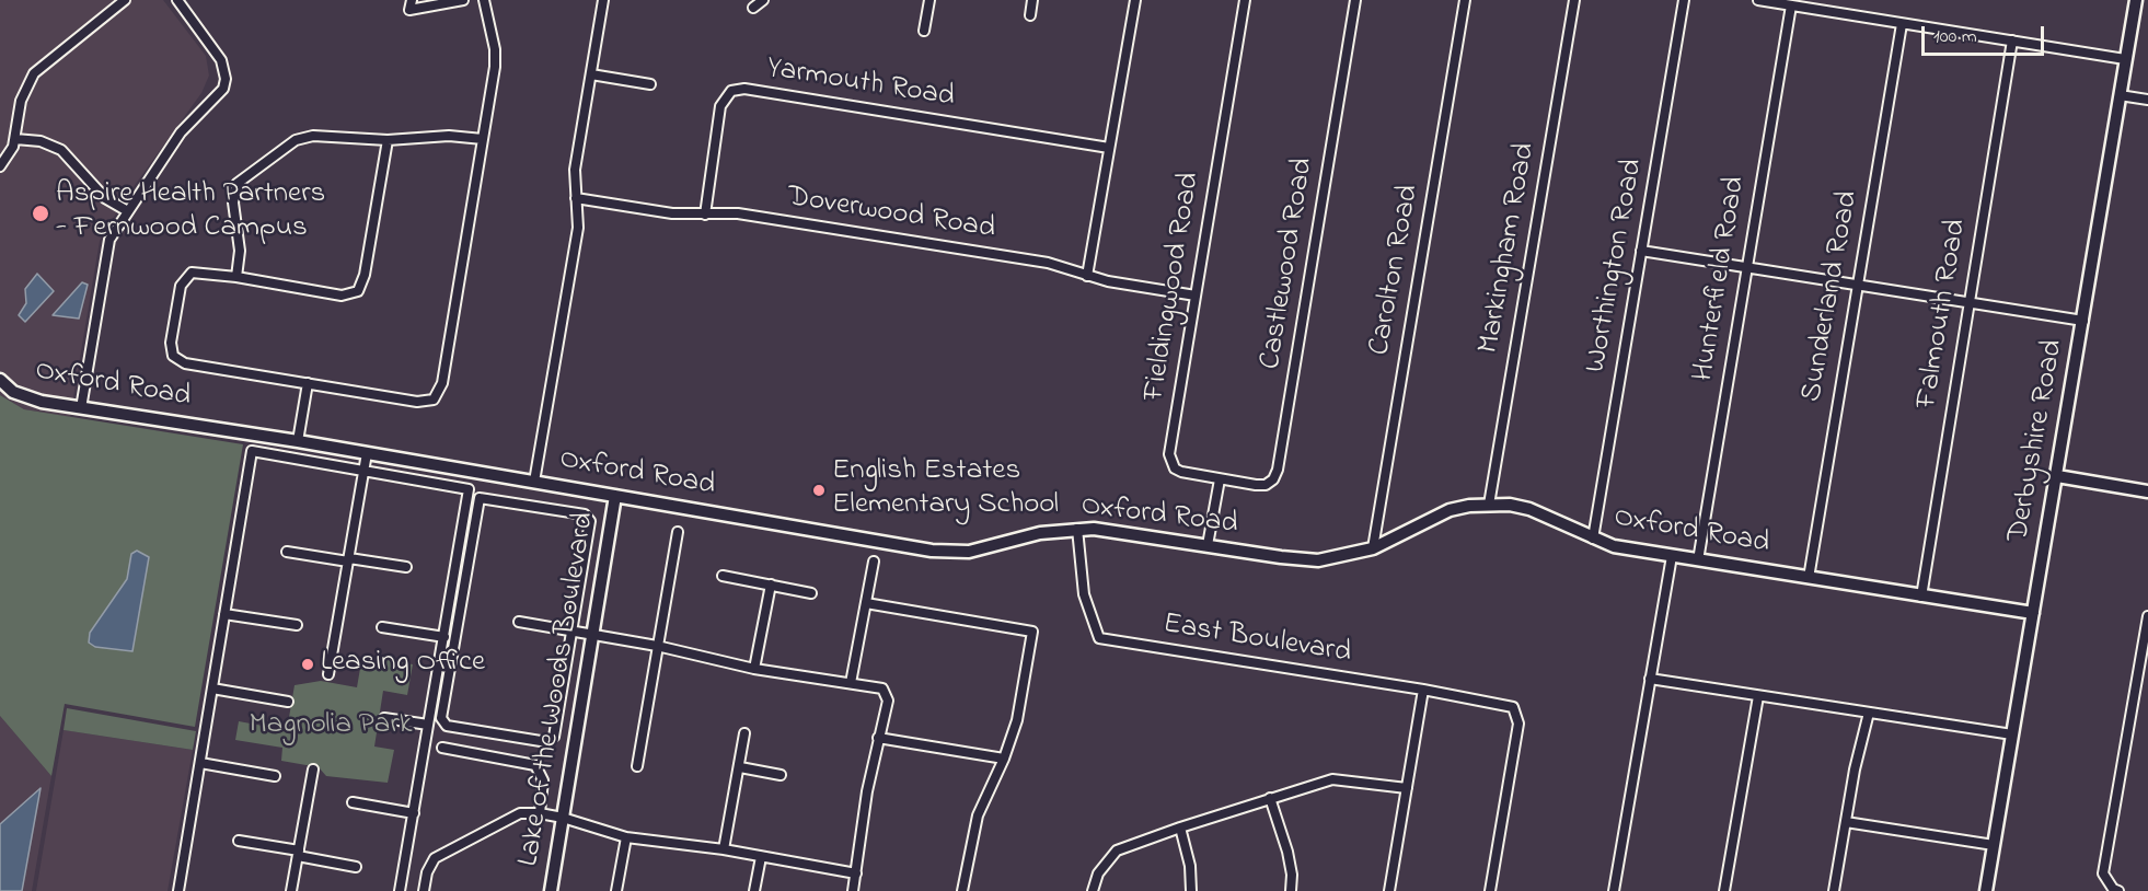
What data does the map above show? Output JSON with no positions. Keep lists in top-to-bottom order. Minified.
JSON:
{"streets":{"street":["Yarmouth Road","Doverwood Road","Markingham Road","Castlewood Road","Worthington Road","Carolton Road","Hunterfield Road","Fieldingwood Road","Sunderland Road","Falmouth Road","Oxford Road","Derbyshire Road","East Boulevard","Lake of the Woods Boulevard"]},"crossings":[["Yarmouth Road","Doverwood Road"],["Doverwood Road","Fieldingwood Road"],["Markingham Road","Oxford Road"],["Castlewood Road","Fieldingwood Road"],["Worthington Road","Oxford Road"],["Carolton Road","Oxford Road"],["Hunterfield Road","Oxford Road"],["Sunderland Road","Oxford Road"],["Falmouth Road","Oxford Road"],["Oxford Road","Derbyshire Road"],["Oxford Road","East Boulevard"],["Oxford Road","Lake of the Woods Boulevard"]],"parks":["Magnolia Park"],"places":["Aspire Health Partners - Fernwood Campus","English Estates Elementary School","Leasing Office"],"scale_bar":"100 m"}
